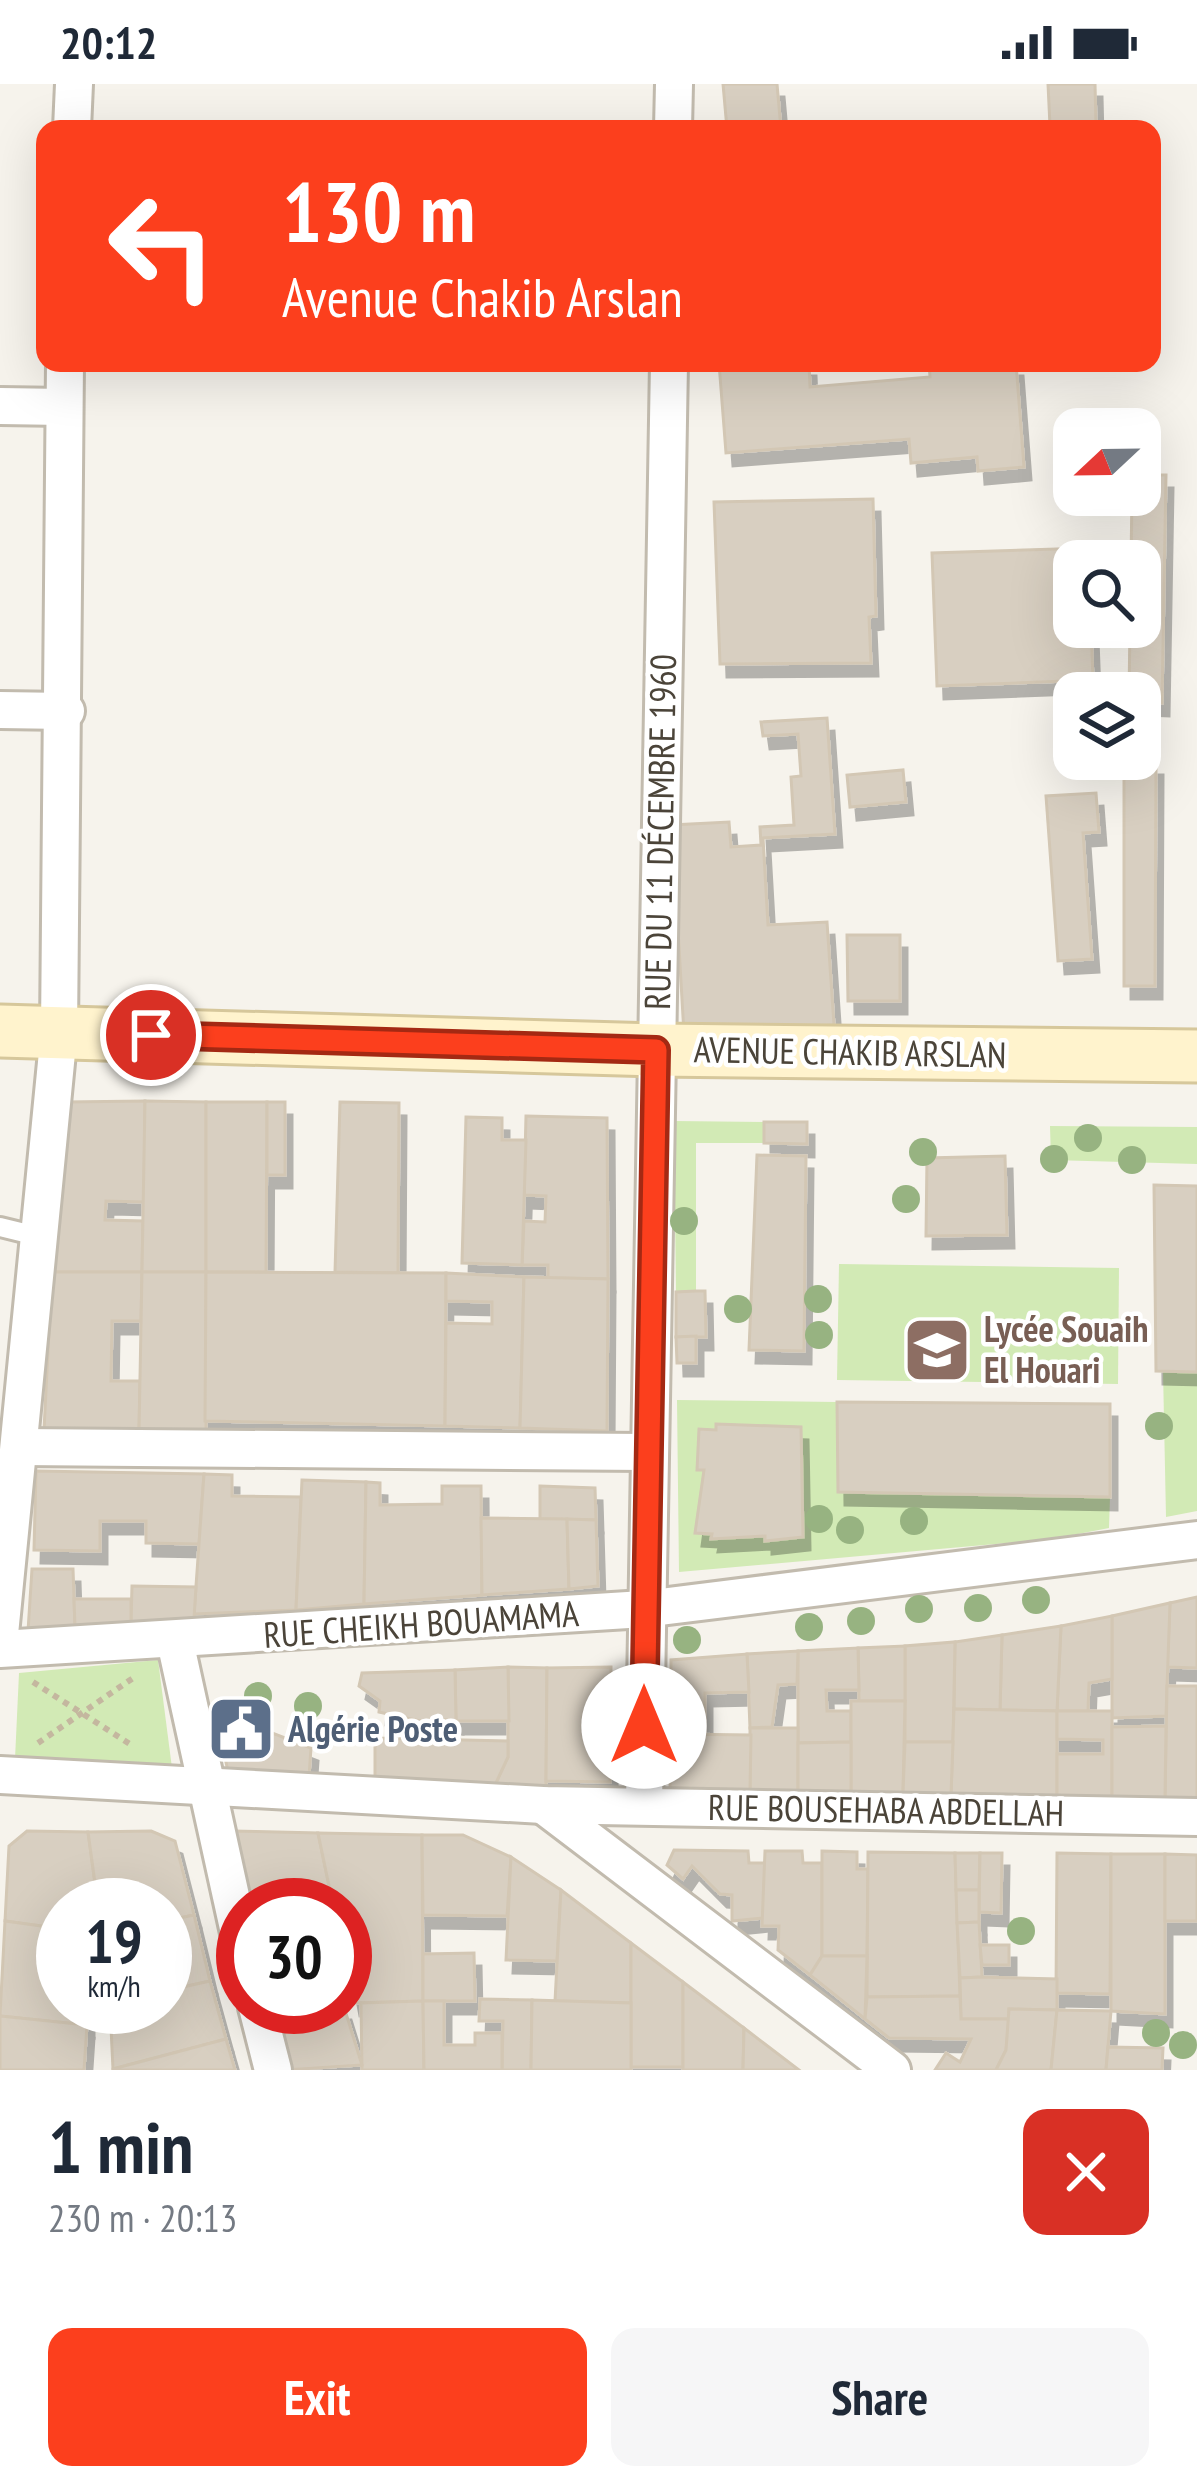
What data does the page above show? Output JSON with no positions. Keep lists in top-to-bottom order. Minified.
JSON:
{"streets":{"main road":["AVENUE CHAKIB ARSLAN"],"street":["RUE DU 11 DÉCEMBRE 1960","RUE CHEIKH BOUAMAMA","RUE BOUSEHABA ABDELLAH"]},"crossings":[["RUE DU 11 DÉCEMBRE 1960","AVENUE CHAKIB ARSLAN"],["RUE DU 11 DÉCEMBRE 1960","RUE CHEIKH BOUAMAMA"],["RUE DU 11 DÉCEMBRE 1960","RUE BOUSEHABA ABDELLAH"]],"places":{"school or university":["Lycée Souaih El Houari"],"public building":["Algérie Poste"]},"north":"left","page":{"status":"20:12","turn":["130 m","Avenue Chakib Arslan"],"speed":"19 km/h","limit":"30","heading":["1 min","230 m · 20:13"],"buttons":["Exit","Share"]}}
